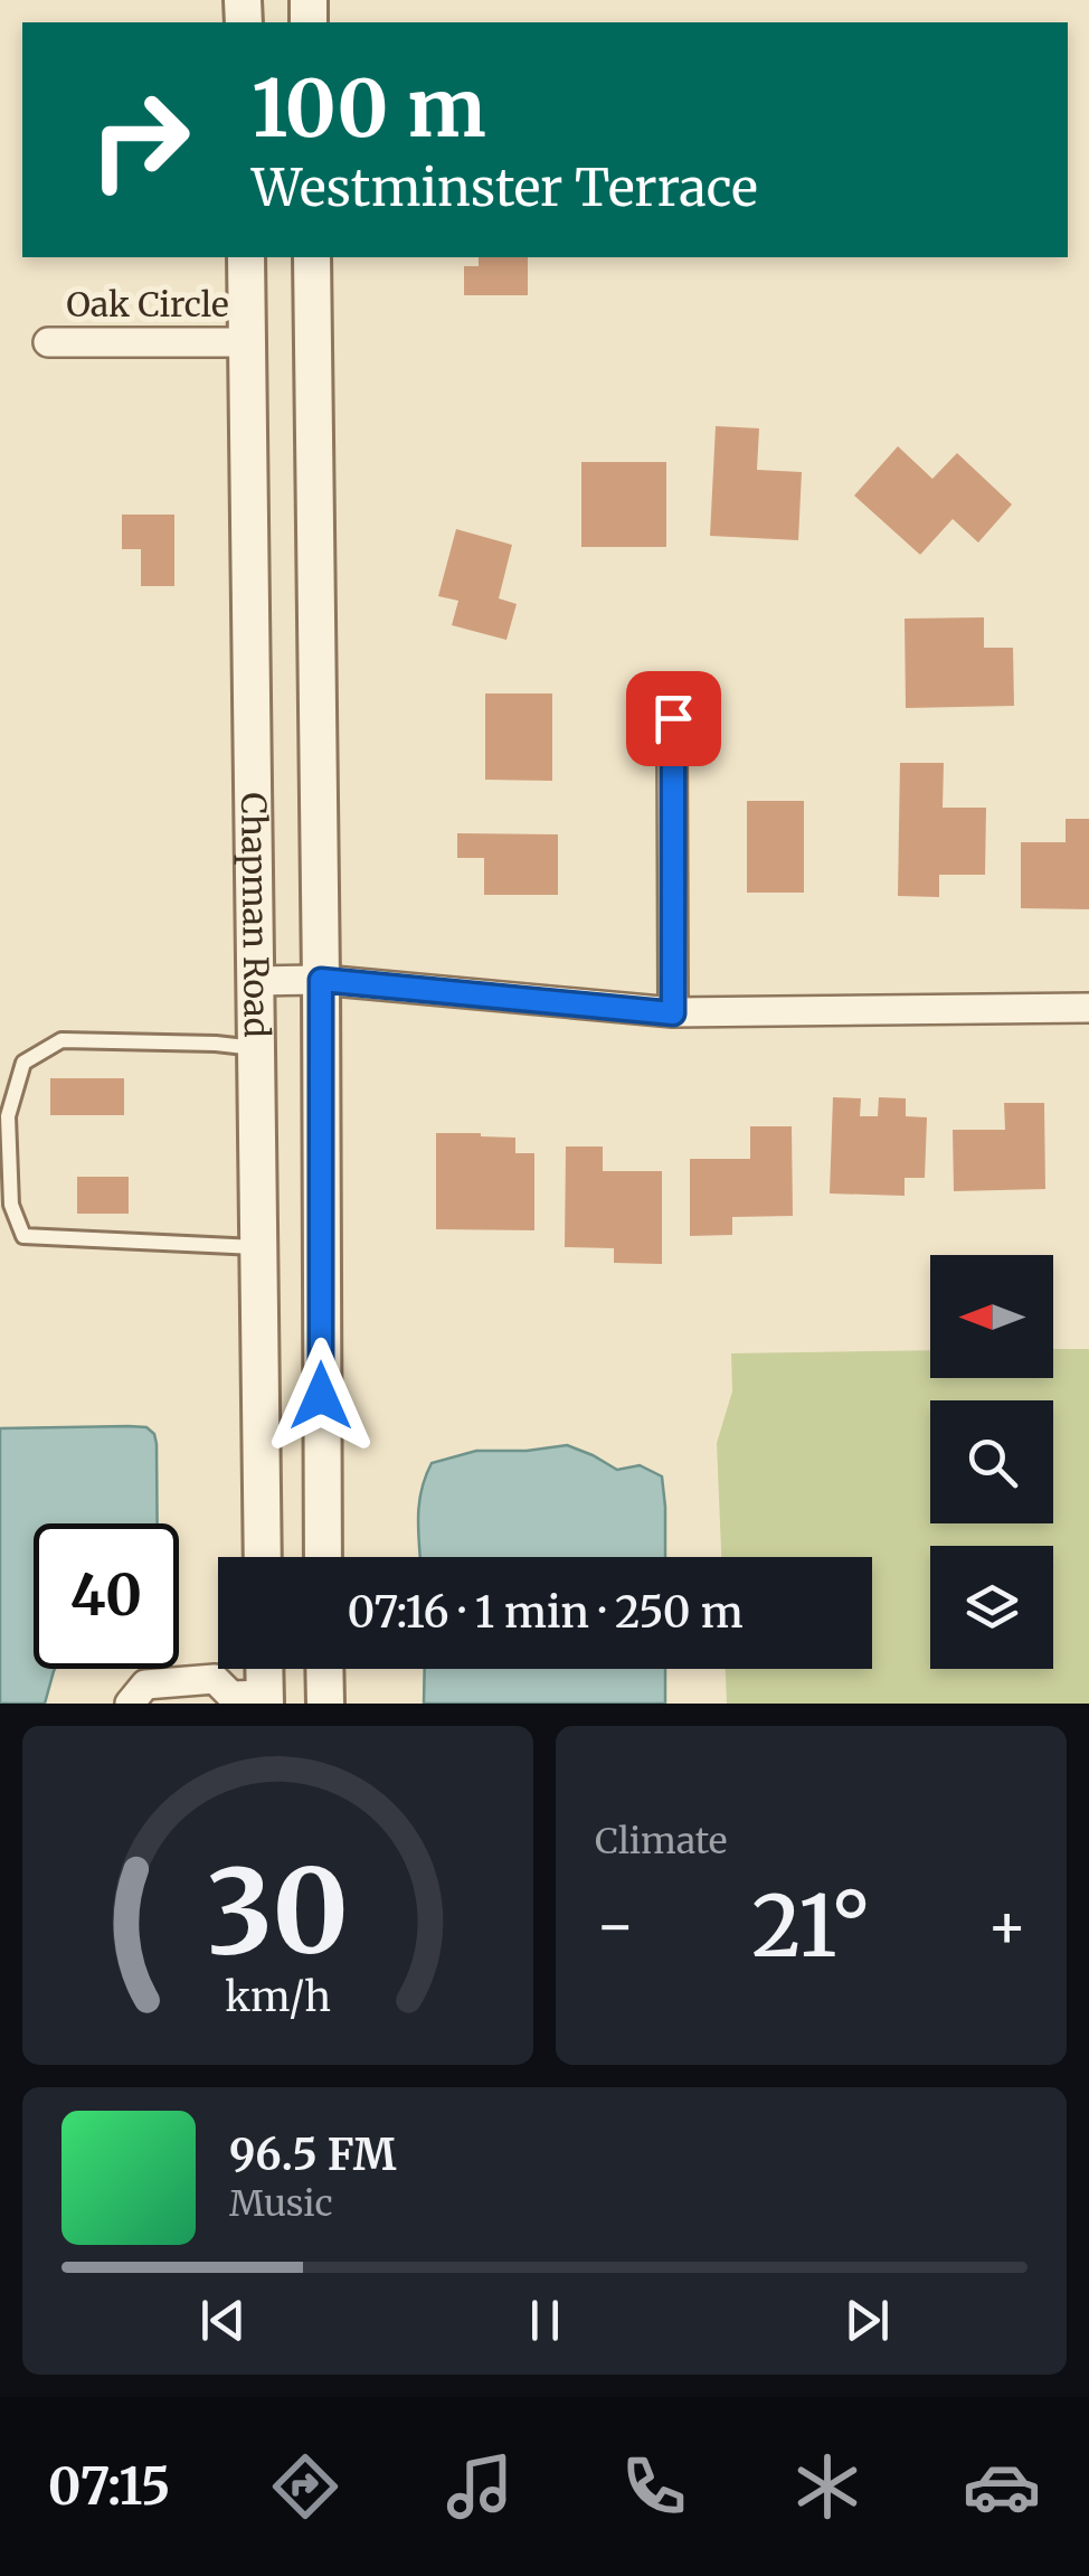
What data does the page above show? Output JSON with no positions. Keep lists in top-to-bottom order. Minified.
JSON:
{"streets":{"street":["Oak Circle","Chapman Road"]},"crossings":[["Oak Circle","Chapman Road"]],"north":"left","page":{"turn":["100 m","Westminster Terrace"],"limit":"40","trip":"07:16 · 1 min · 250 m","tile":"Climate","heat":["−","21°","+"],"song":["96.5 FM","Music"],"tabs":"07:15","gauge":["30","km/h"]}}
